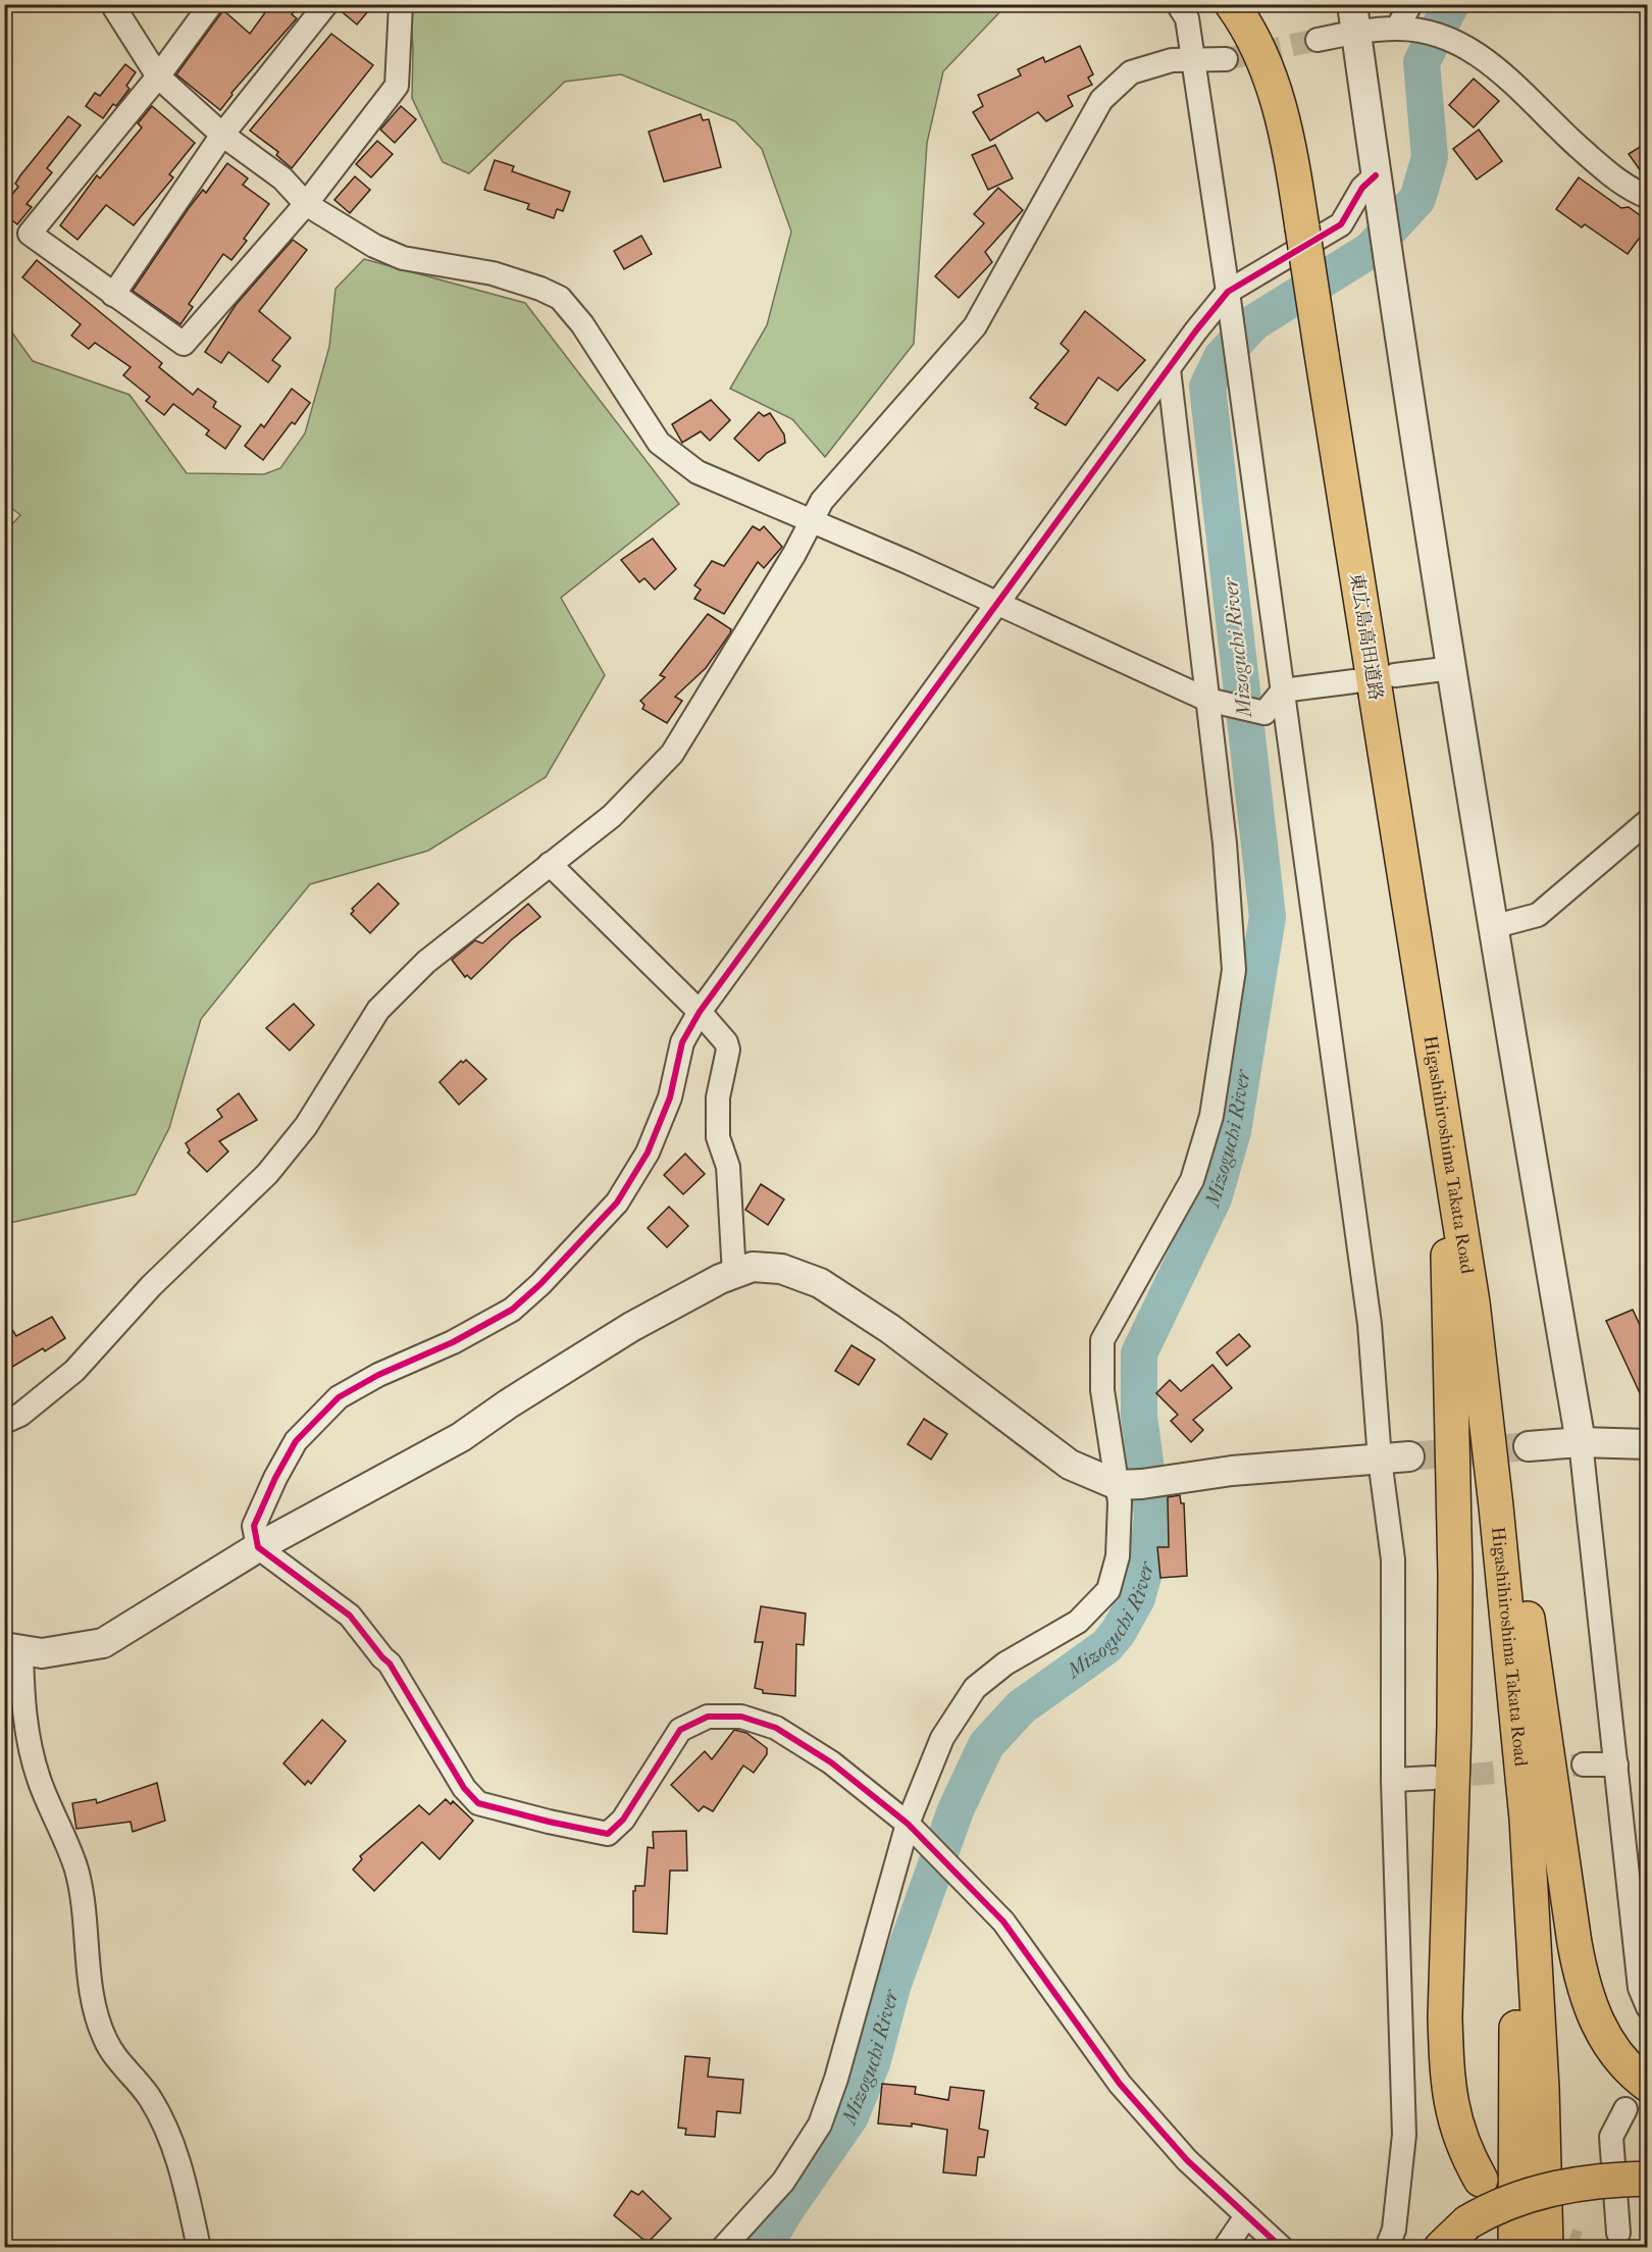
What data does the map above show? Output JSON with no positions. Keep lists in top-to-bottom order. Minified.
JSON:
{"streets":{"highway":["東広島高田道路","Higashihiroshima Takata Road"]},"crossings":[["東広島高田道路","Higashihiroshima Takata Road"]],"water":["Mizoguchi River"]}
